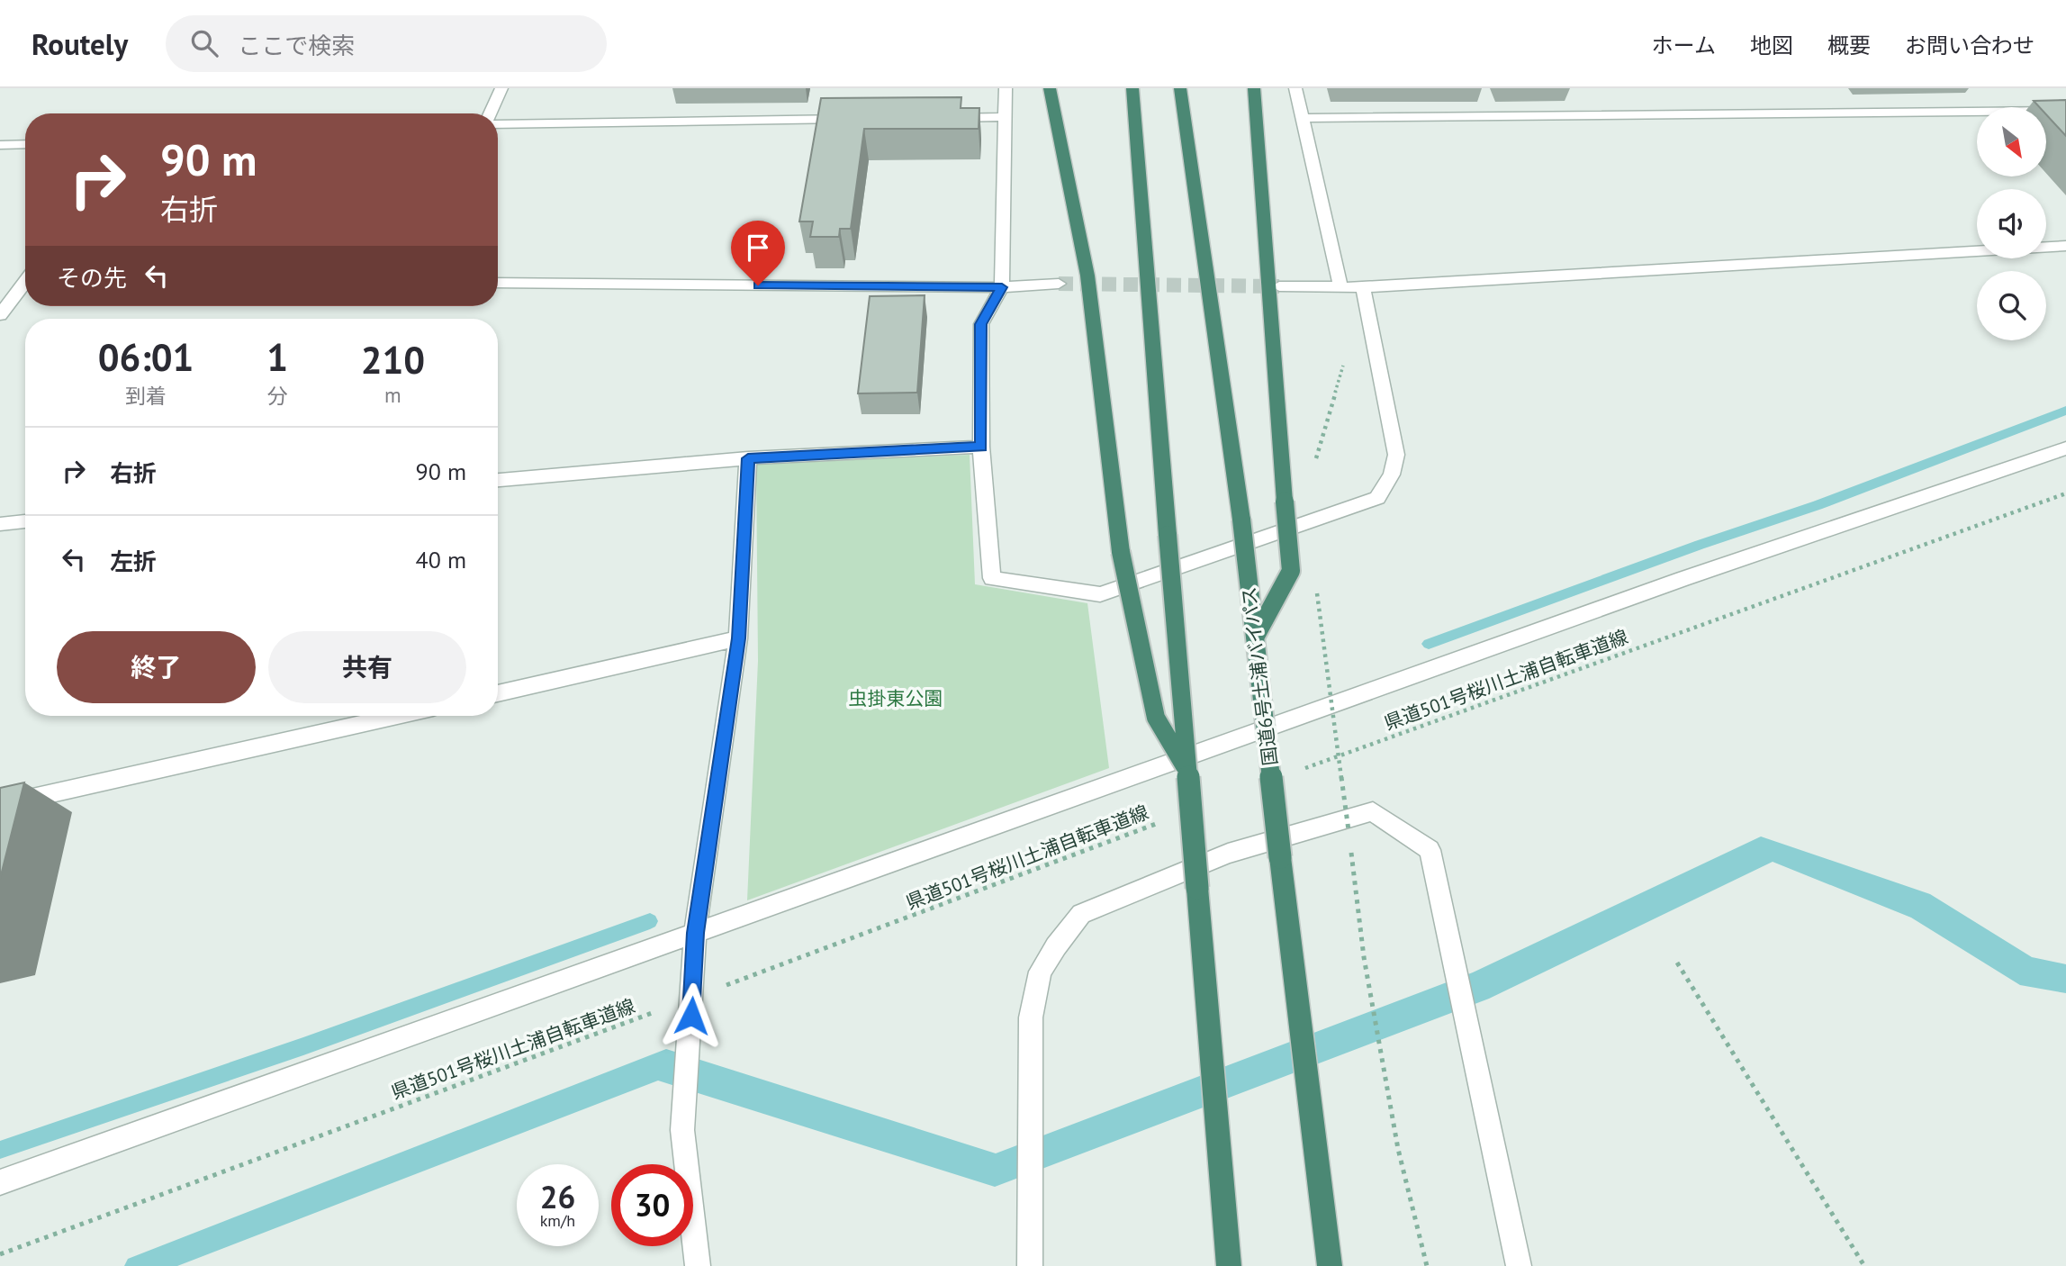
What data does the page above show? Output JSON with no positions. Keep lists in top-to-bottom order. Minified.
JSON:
{"streets":{"highway":["国道6号土浦バイパス"],"path":["県道501号桜川土浦自転車道線"]},"parks":["虫掛東公園"],"north":"bottom right","page":{"header":"Routely","search":"ここで検索","nav":["ホーム","地図","概要","お問い合わせ"],"turn":["90 m","右折"],"then":"その先","eta":["06:01","到着","1","分","210","m"],"list":[{"name":"右折","value":"90 m"},{"name":"左折","value":"40 m"}],"buttons":["終了","共有"],"speed":"26 km/h","limit":"30"}}
